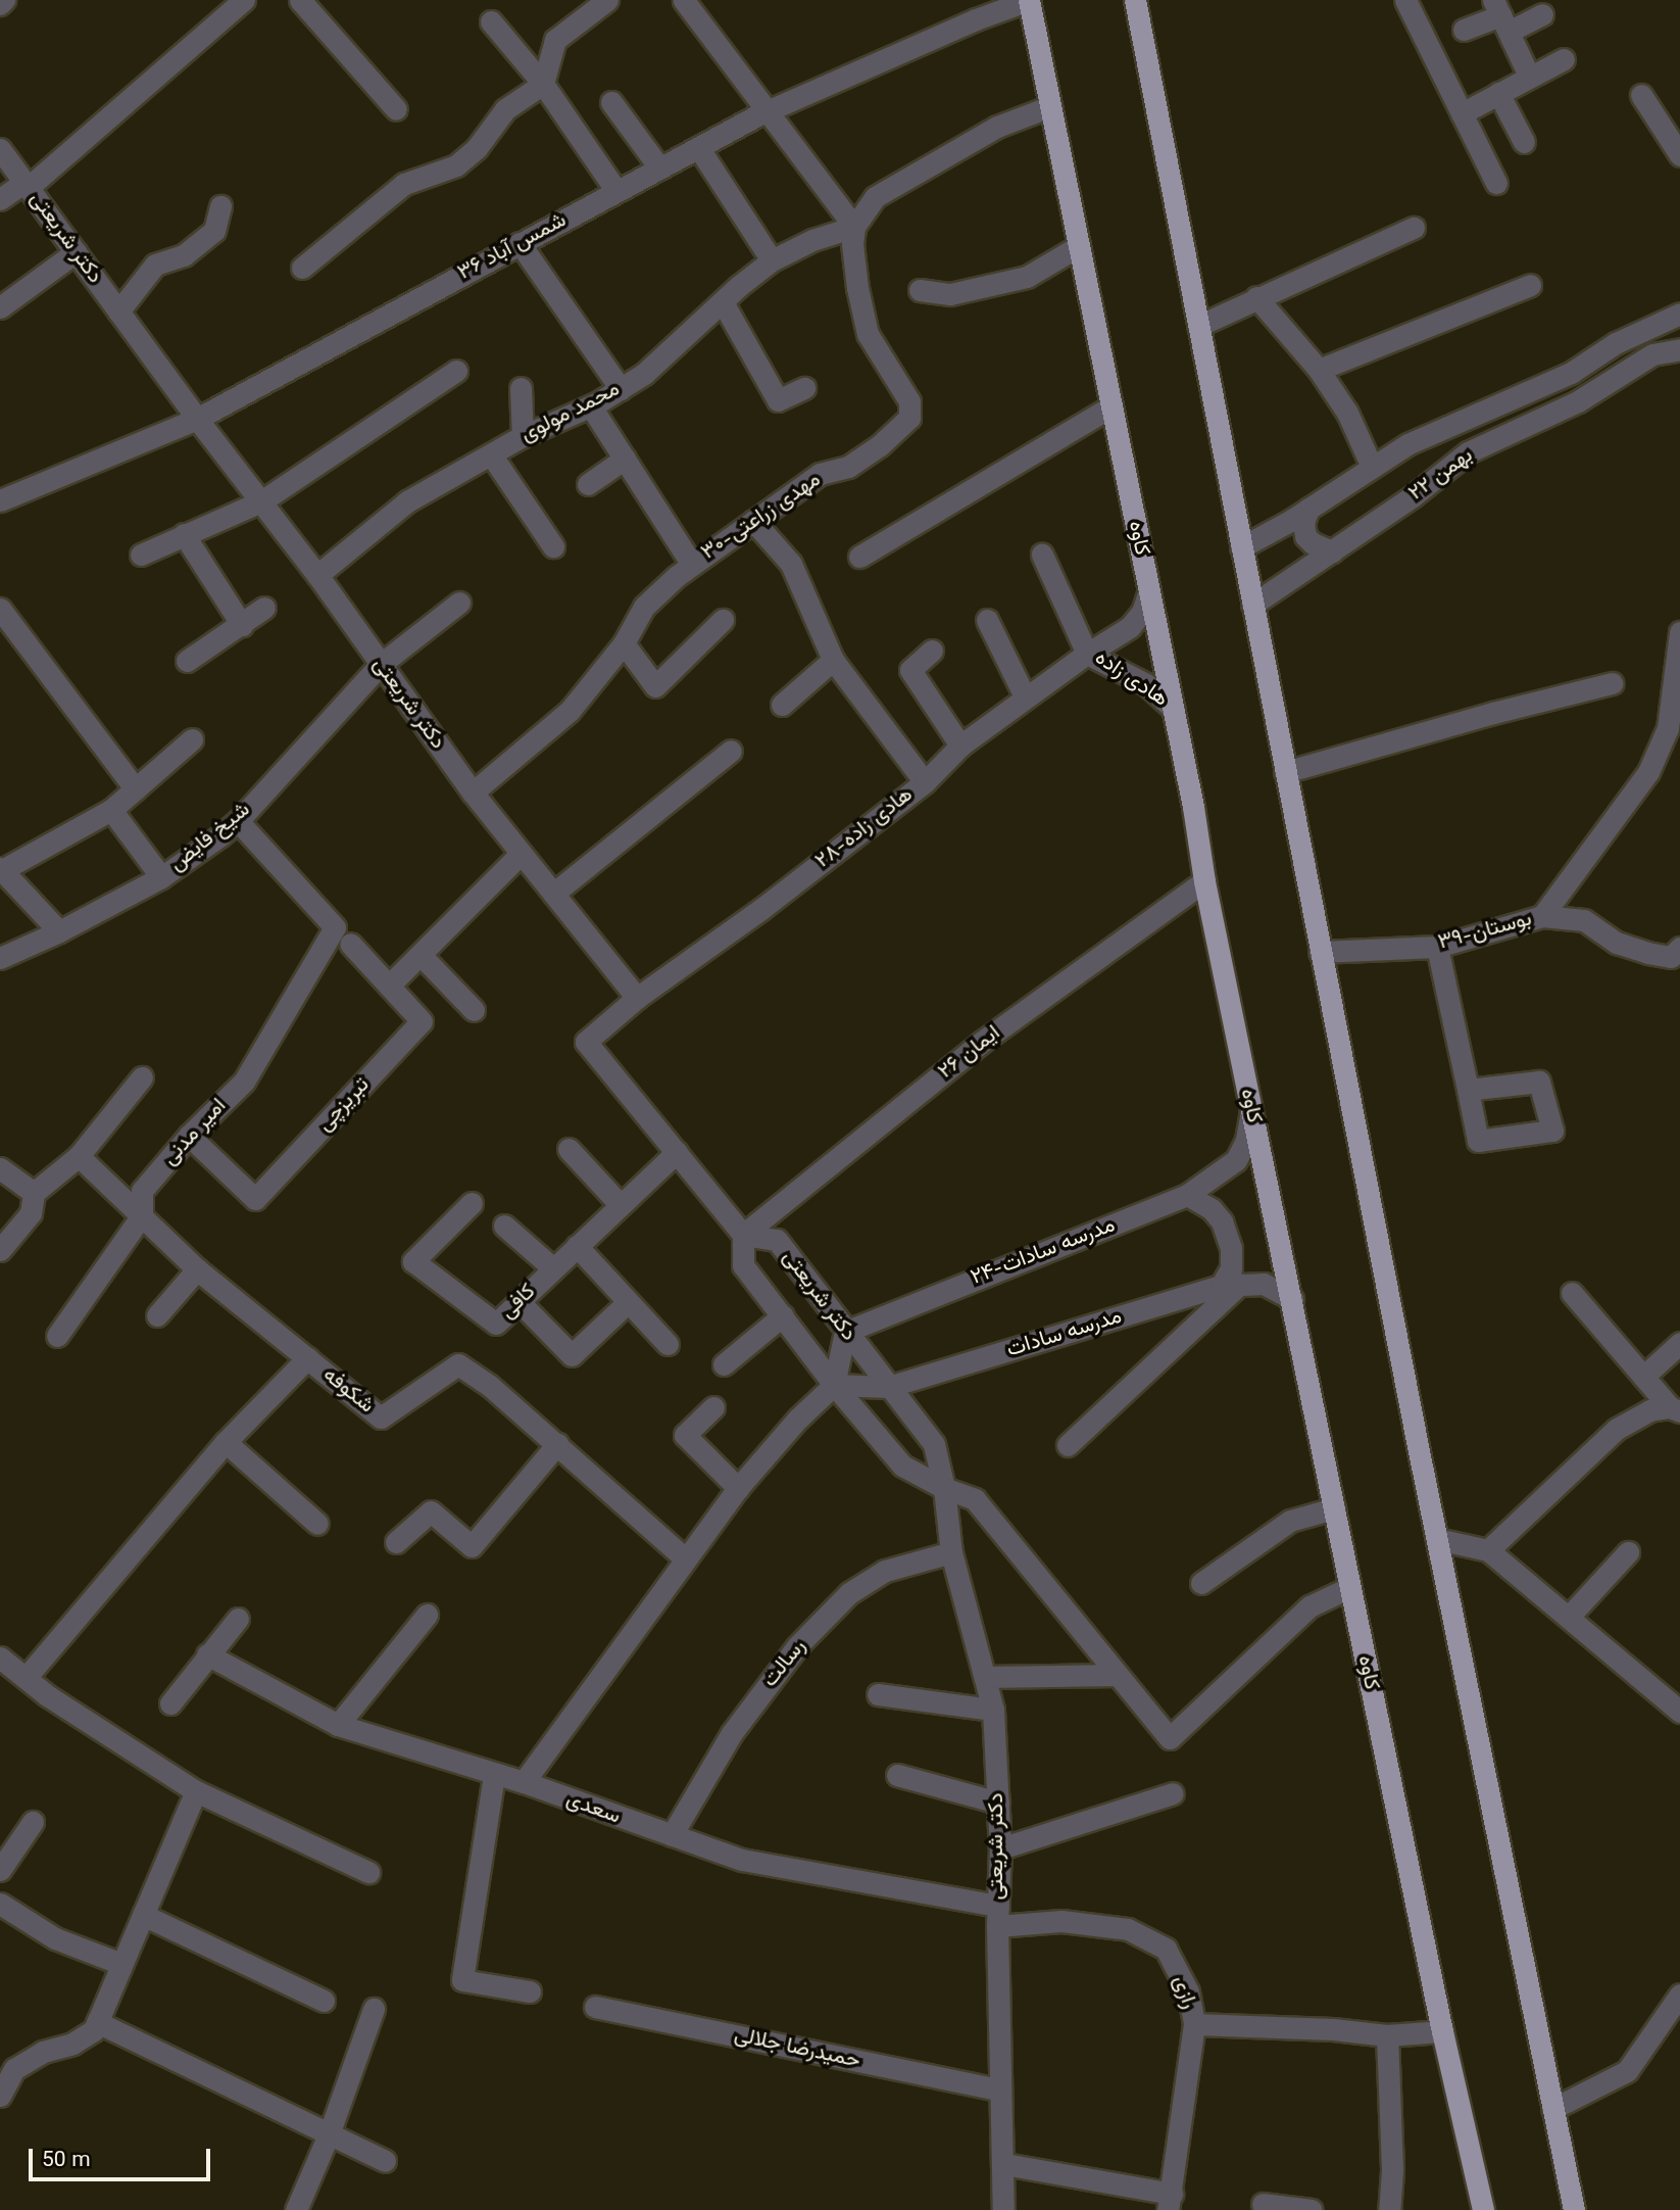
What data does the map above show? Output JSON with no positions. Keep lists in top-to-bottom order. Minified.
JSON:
{"streets":{"main road":["کاوه"],"street":["دکتر شریعتی","شمس آباد ۳۶","محمد مولوی","۲۲ بهمن","۳۰-مهدی زراعتی","هادی زاده","۲۸-هادی زاده","شیخ فایض","۳۹-بوستان","۲۶ ایمان","تبریزچی","امیر مدنی","۲۴-مدرسه سادات","کافی","مدرسه سادات","شکوفه","رسالت","سعدی","رازی","حمیدرضا جلالی"]},"crossings":[["دکتر شریعتی","شمس آباد ۳۶"],["دکتر شریعتی","محمد مولوی"],["دکتر شریعتی","۳۰-مهدی زراعتی"],["دکتر شریعتی","۲۸-هادی زاده"],["دکتر شریعتی","شیخ فایض"],["دکتر شریعتی","۲۶ ایمان"],["دکتر شریعتی","۲۴-مدرسه سادات"],["دکتر شریعتی","مدرسه سادات"],["دکتر شریعتی","رسالت"],["دکتر شریعتی","سعدی"],["دکتر شریعتی","رازی"],["دکتر شریعتی","حمیدرضا جلالی"],["شمس آباد ۳۶","کاوه"],["محمد مولوی","۳۰-مهدی زراعتی"],["کاوه","هادی زاده"],["کاوه","۲۶ ایمان"],["کاوه","۲۴-مدرسه سادات"],["کاوه","مدرسه سادات"],["هادی زاده","۲۸-هادی زاده"],["شیخ فایض","امیر مدنی"],["تبریزچی","امیر مدنی"],["رسالت","سعدی"],["سعدی","رازی"]],"scale_bar":"50 m"}
